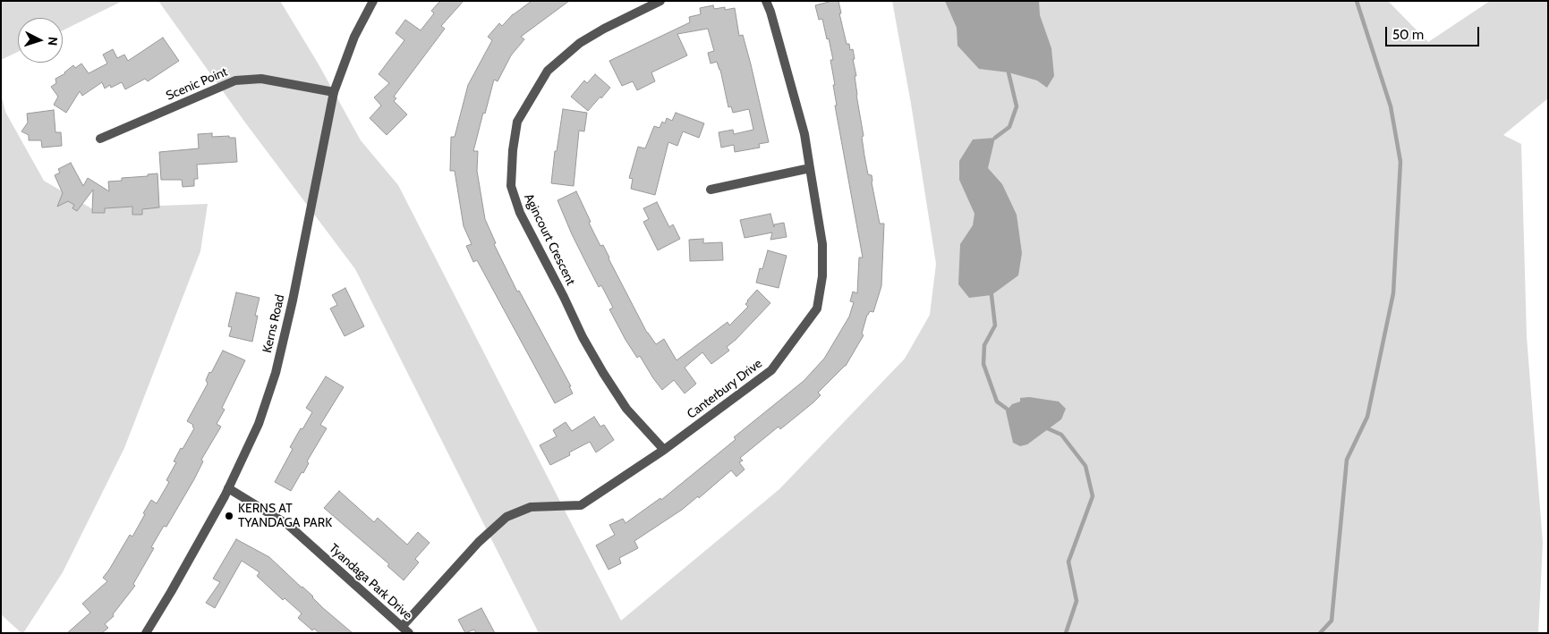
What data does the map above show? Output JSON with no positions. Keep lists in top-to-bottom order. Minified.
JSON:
{"streets":{"street":["Scenic Point","Agincourt Crescent","Kerns Road","Canterbury Drive","Tyandaga Park Drive"]},"crossings":[["Scenic Point","Kerns Road"],["Agincourt Crescent","Canterbury Drive"],["Kerns Road","Tyandaga Park Drive"],["Canterbury Drive","Tyandaga Park Drive"]],"places":["KERNS AT TYANDAGA PARK"],"scale_bar":"50 m","north":"right"}
